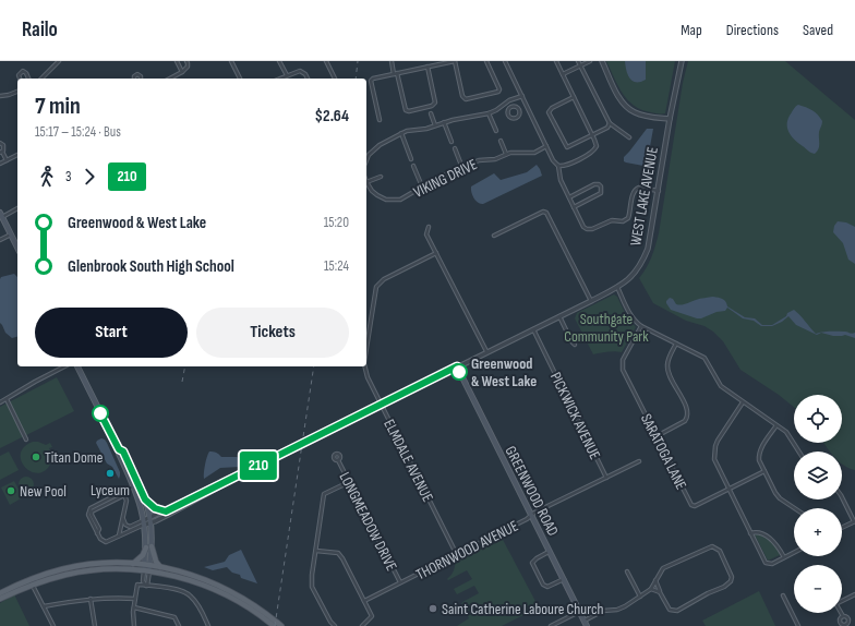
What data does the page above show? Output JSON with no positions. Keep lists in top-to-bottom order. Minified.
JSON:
{"streets":{"main road":["GREENWOOD ROAD"],"street":["VIKING DRIVE","WEST LAKE AVENUE","PICKWICK AVENUE","SARATOGA LANE","ELMDALE AVENUE","LONGMEADOW DRIVE","THORNWOOD AVENUE"]},"crossings":[["WEST LAKE AVENUE","PICKWICK AVENUE"],["WEST LAKE AVENUE","ELMDALE AVENUE"],["WEST LAKE AVENUE","GREENWOOD ROAD"],["PICKWICK AVENUE","THORNWOOD AVENUE"],["ELMDALE AVENUE","THORNWOOD AVENUE"],["GREENWOOD ROAD","THORNWOOD AVENUE"],["LONGMEADOW DRIVE","THORNWOOD AVENUE"]],"parks":["Southgate Community Park"],"places":["Greenwood & West Lake","Titan Dome","Lyceum","New Pool","Saint Catherine Laboure Church"],"lines":["bus line 210"],"page":{"header":"Railo","nav":["Map","Directions","Saved"],"on_map":"210","heading":["7 min","15:17 – 15:24 · Bus","$2.64"],"legs":["3","210"],"list":[{"name":"Greenwood & West Lake","value":"15:20"},{"name":"Glenbrook South High School","value":"15:24"}],"buttons":["Start","Tickets"],"map_buttons":["+","−"]}}
